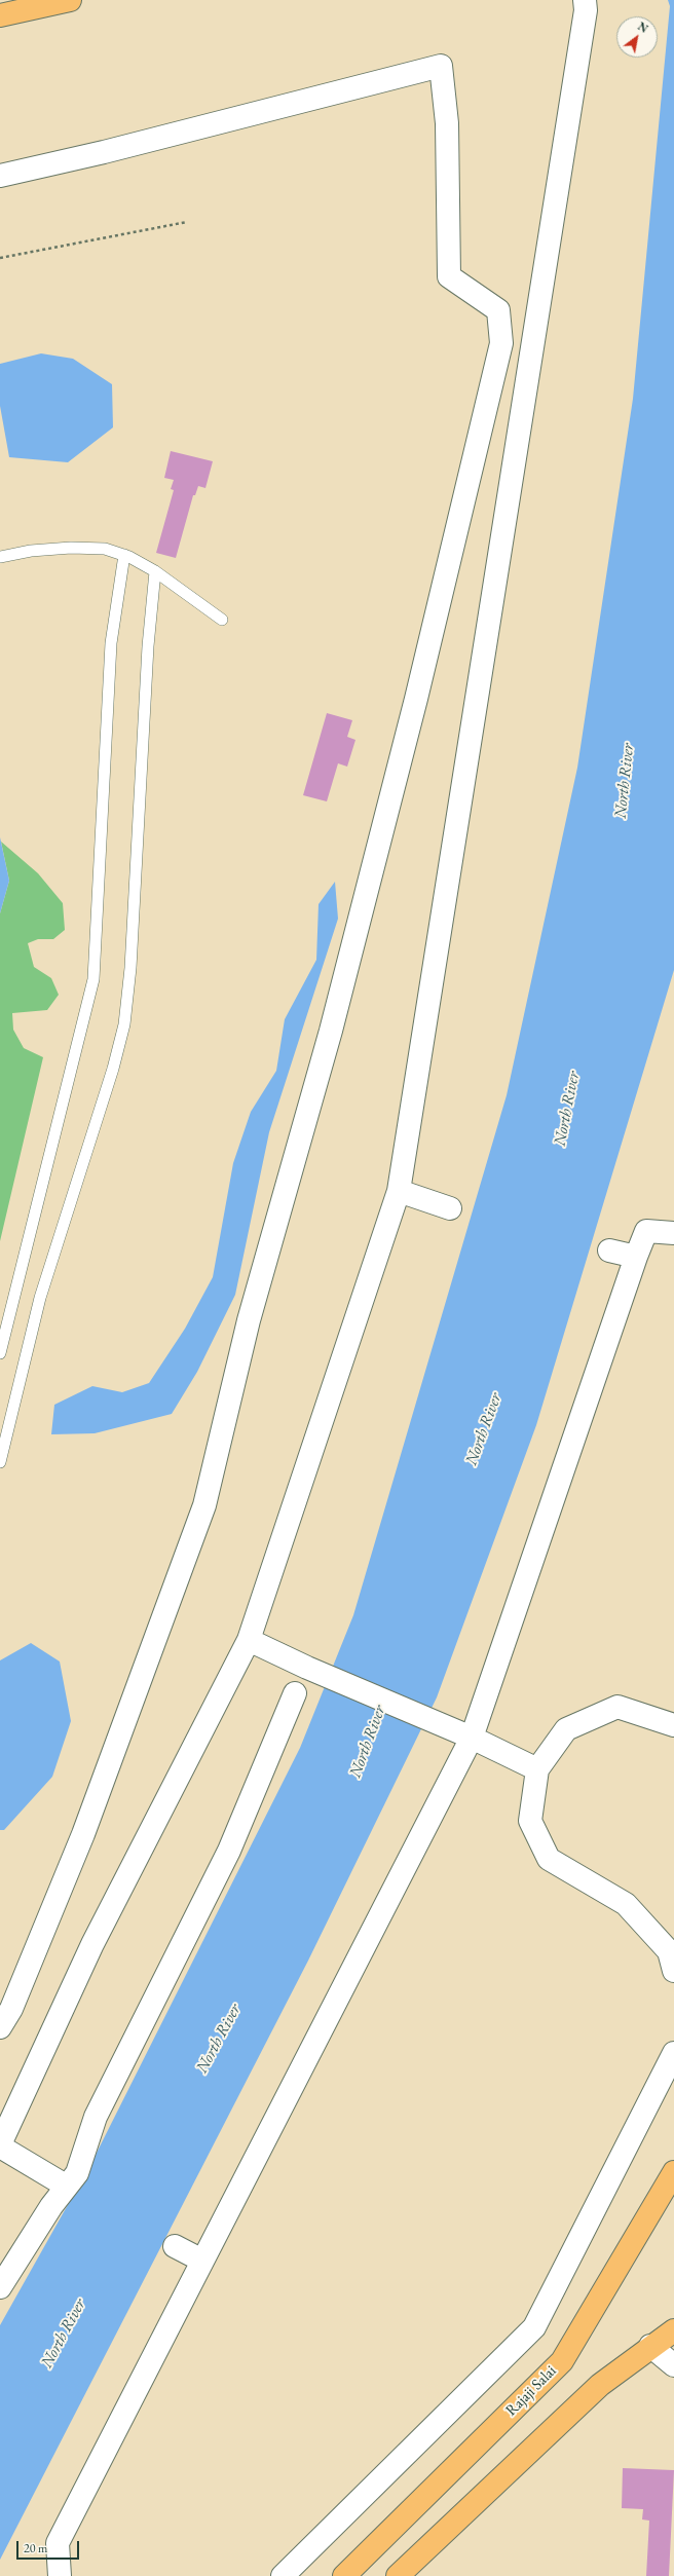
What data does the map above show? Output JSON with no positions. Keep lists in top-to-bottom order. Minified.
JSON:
{"streets":{"main road":["Rajaji Salai"]},"water":["North River"],"scale_bar":"20 m","north":"top right"}
